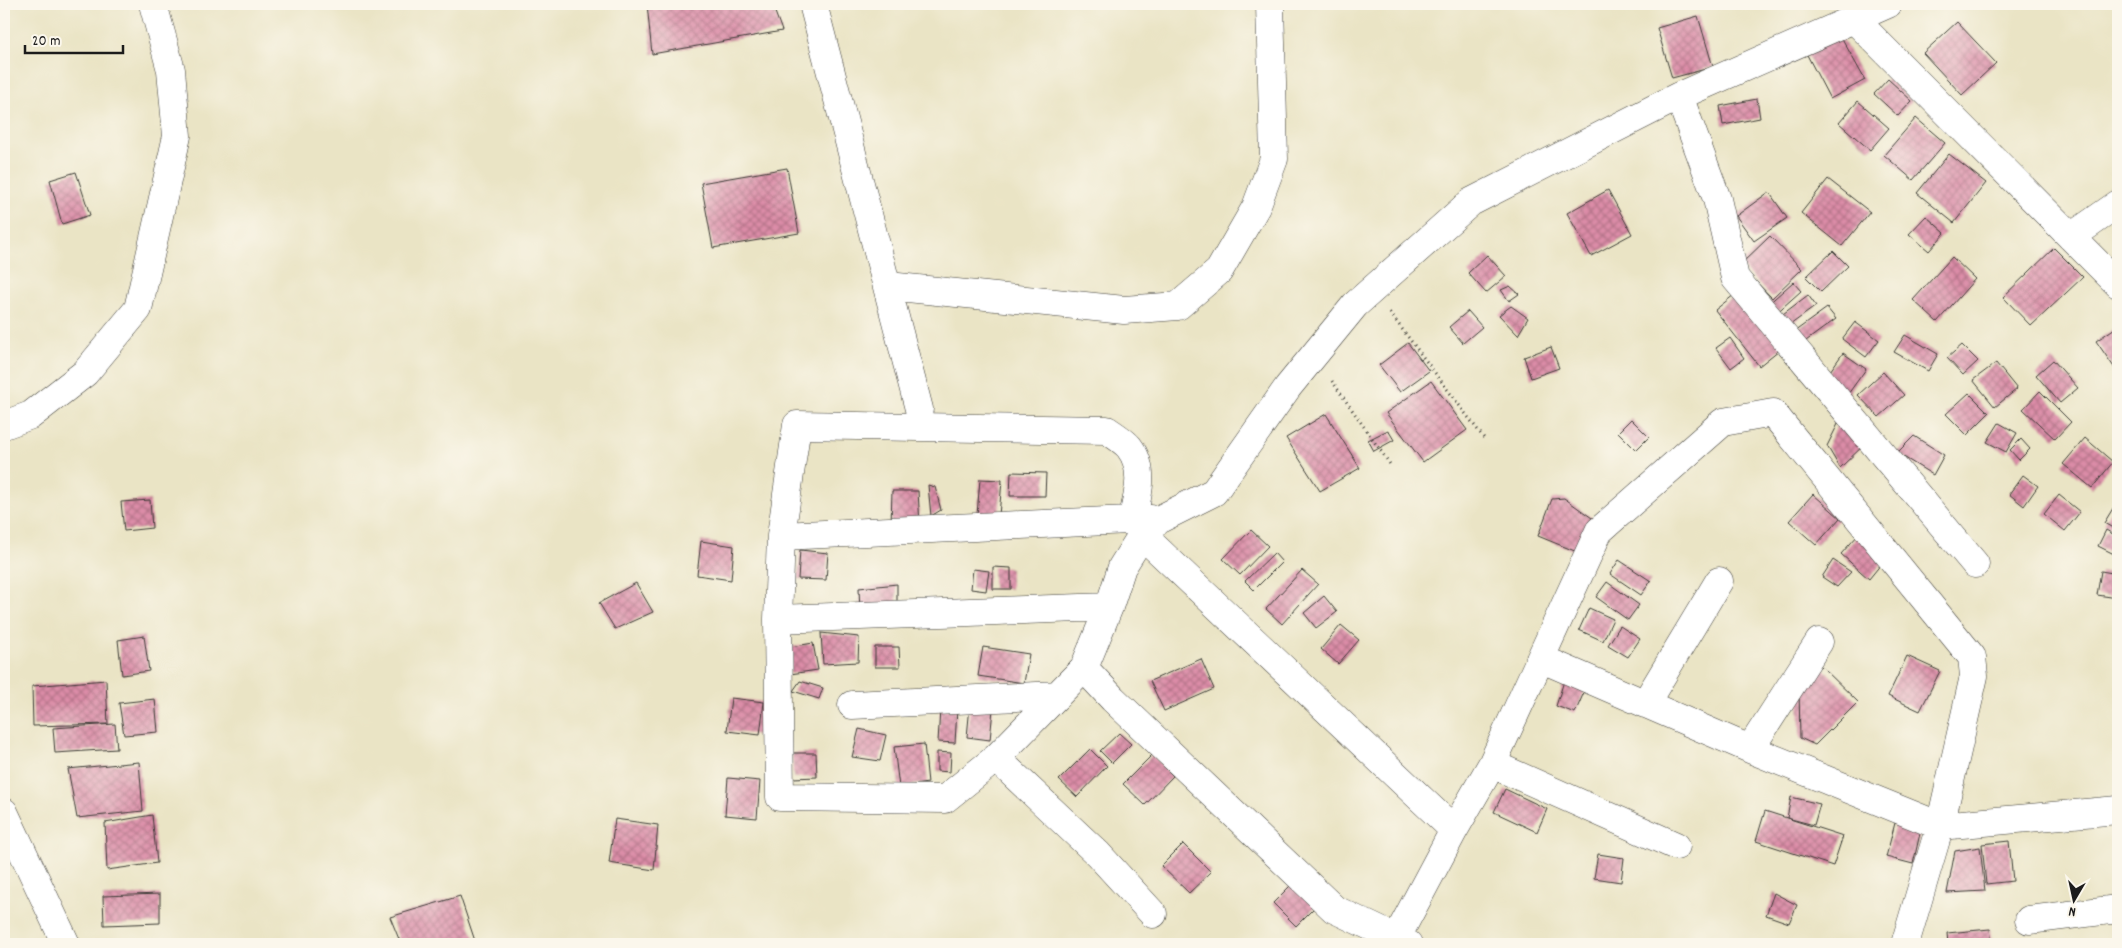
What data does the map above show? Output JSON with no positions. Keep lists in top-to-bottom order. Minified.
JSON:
{"scale_bar":"20 m","north":"bottom"}
